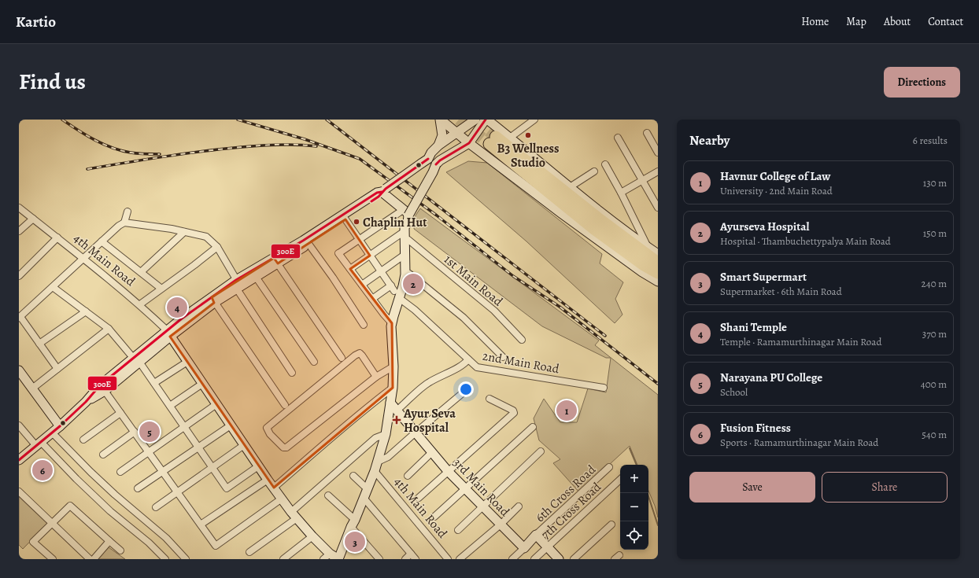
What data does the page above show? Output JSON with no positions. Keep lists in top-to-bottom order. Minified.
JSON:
{"streets":{"main road":["3rd Main Road"],"street":["4th Main Road","1st Main Road","2nd Main Road","6th Cross Road","7th Cross Road"]},"places":{"other":["B3 Wellness Studio","Chaplin Hut"],"health":["Ayur Seva Hospital"]},"lines":["transit line 300E"],"page":{"header":"Kartio","nav":["Home","Map","About","Contact"],"title":"Find us","buttons":["Directions",["Save","Share"]],"heading":["Nearby","6 results"],"list":[{"mark":"1","name":"Havnur College of Law","note":"University · 2nd Main Road","value":"130 m"},{"mark":"2","name":"Ayurseva Hospital","note":"Hospital · Thambuchettypalya Main Road","value":"150 m"},{"mark":"3","name":"Smart Supermart","note":"Supermarket · 6th Main Road","value":"240 m"},{"mark":"4","name":"Shani Temple","note":"Temple · Ramamurthinagar Main Road","value":"370 m"},{"mark":"5","name":"Narayana PU College","note":"School","value":"400 m"},{"mark":"6","name":"Fusion Fitness","note":"Sports · Ramamurthinagar Main Road","value":"540 m"}],"pins":["2","4","1","5","6","3"],"map_buttons":["+","−"]}}
